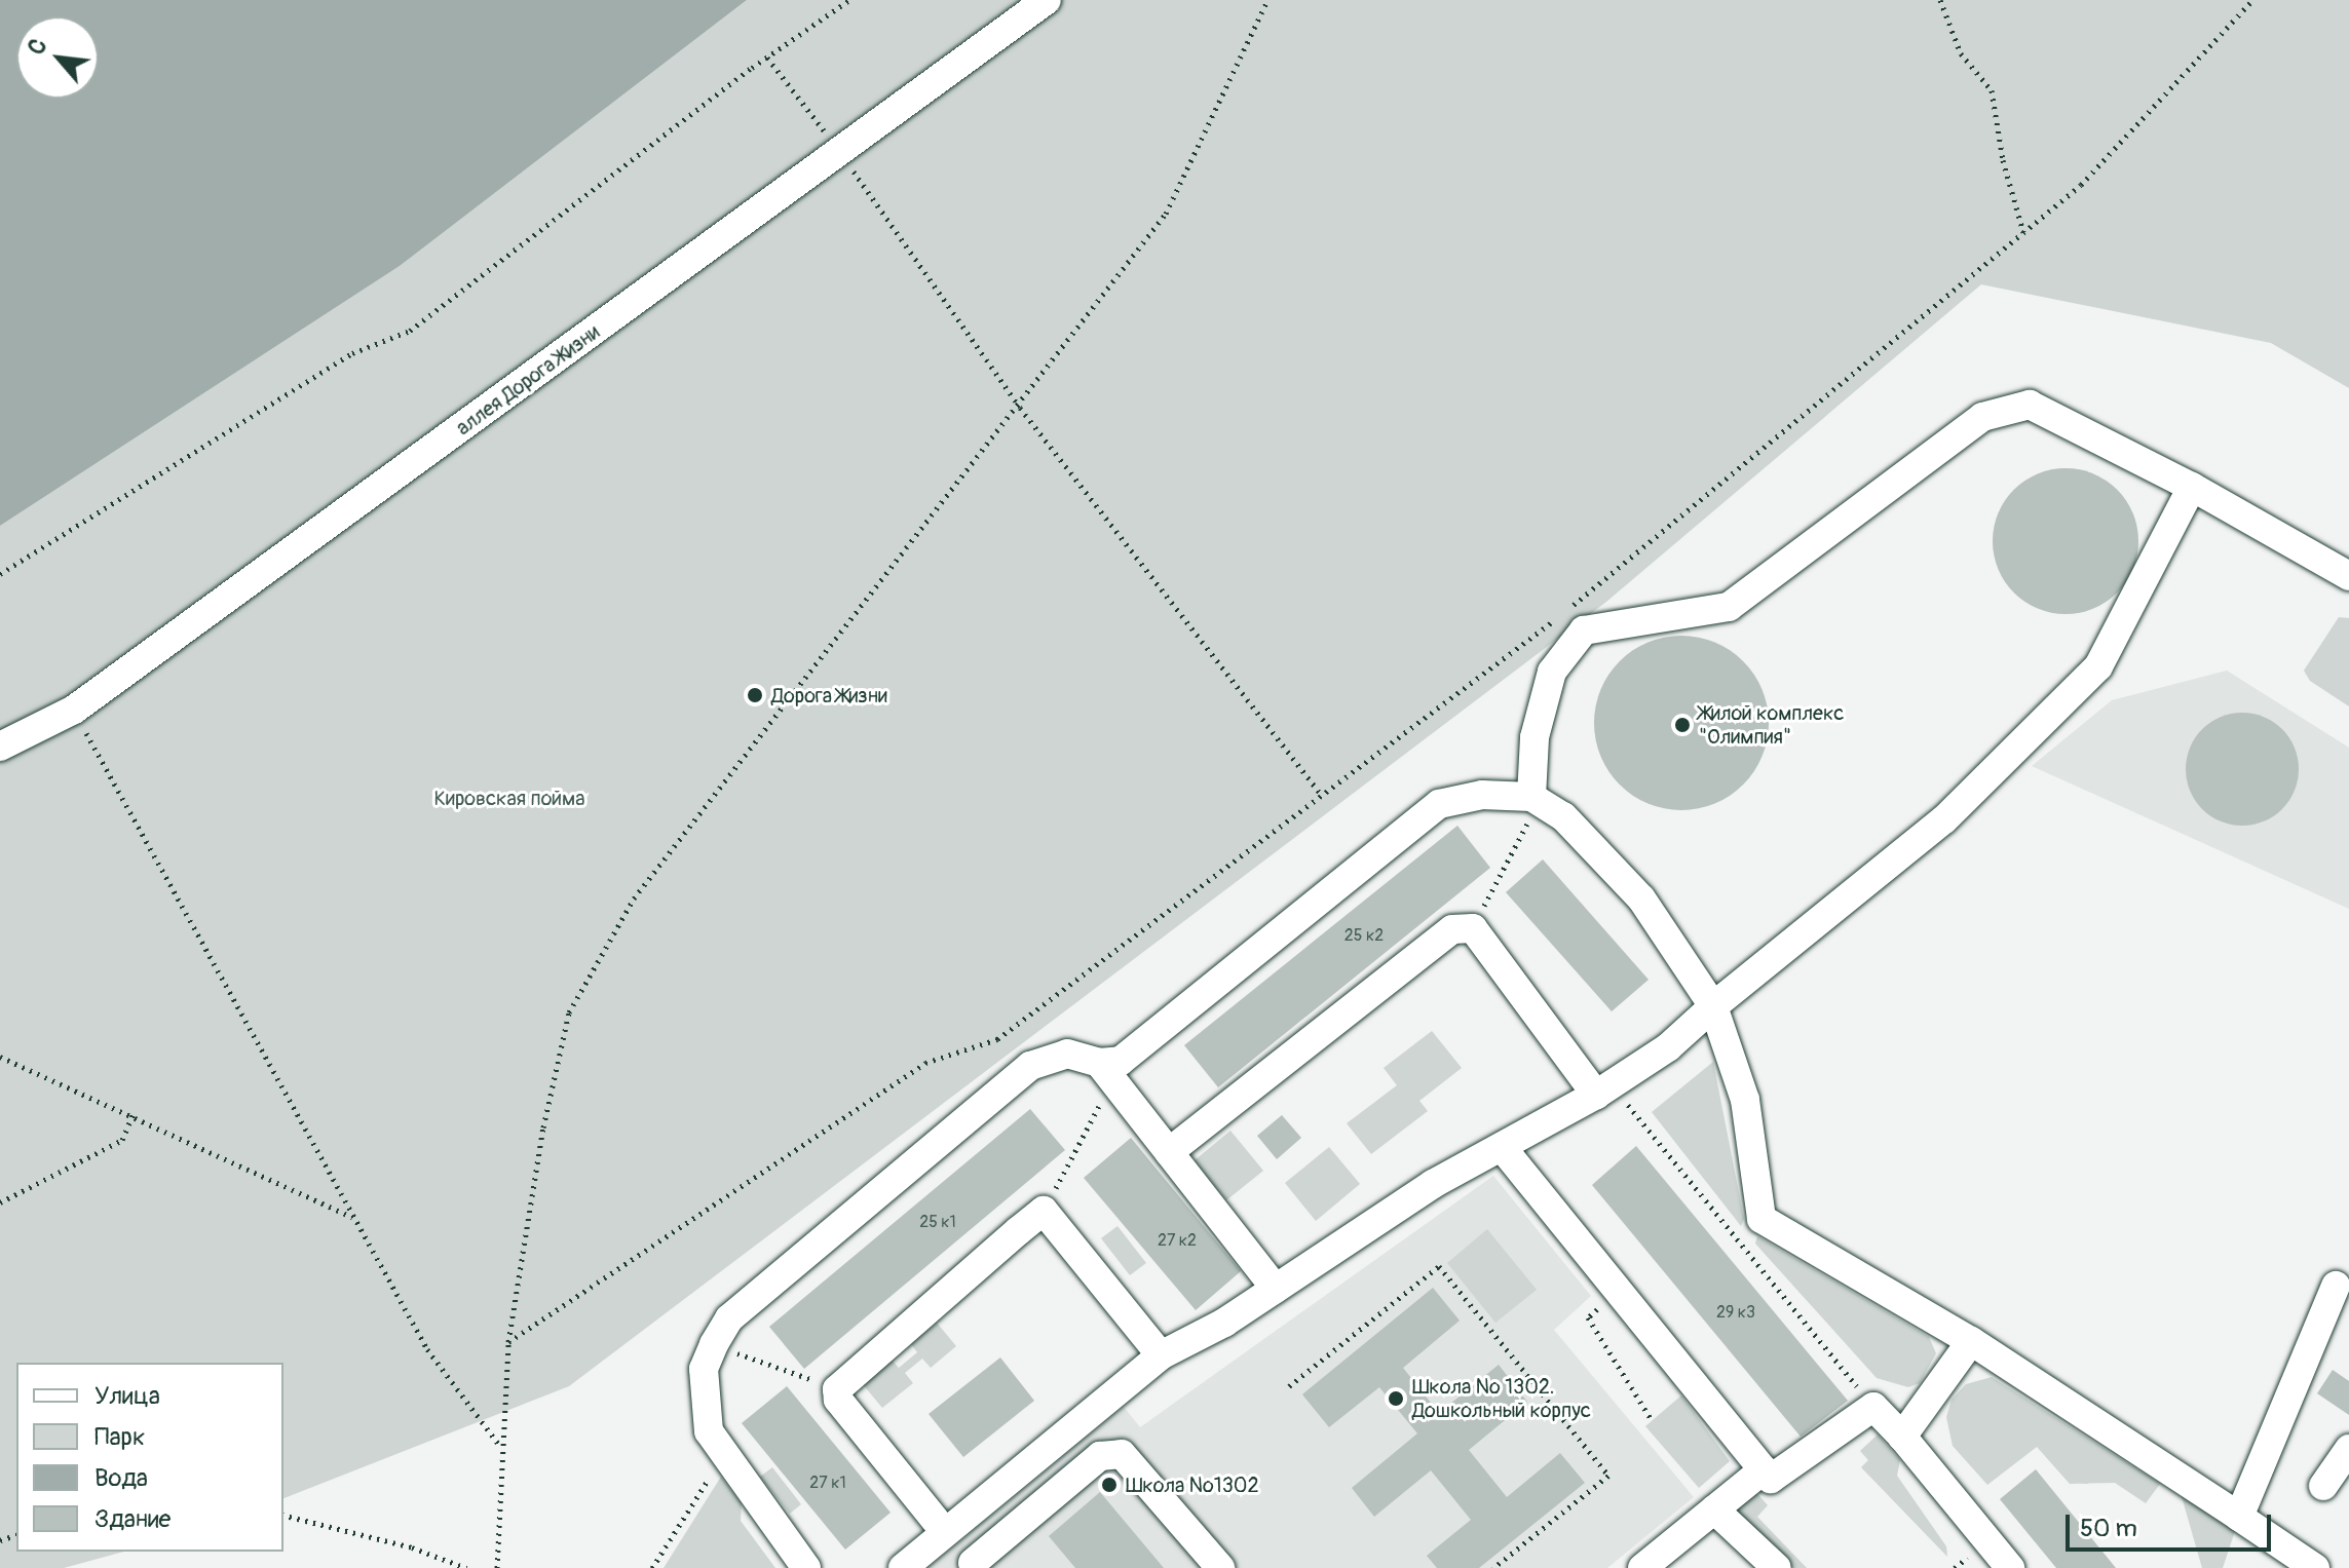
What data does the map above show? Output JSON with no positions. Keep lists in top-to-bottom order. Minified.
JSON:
{"streets":{"street":["аллея Дорога Жизни"]},"parks":["Кировская пойма"],"places":["Дорога Жизни","Жилой комплекс \"Олимпия\"","Школа № 1302. Дошкольный корпус","Школа №1302"],"house_numbers":["25 к2","25 к1","27 к2","29 к3","27 к1"],"legend":["Улица","Парк","Вода","Здание"],"scale_bar":"50 m","north":"top left"}
